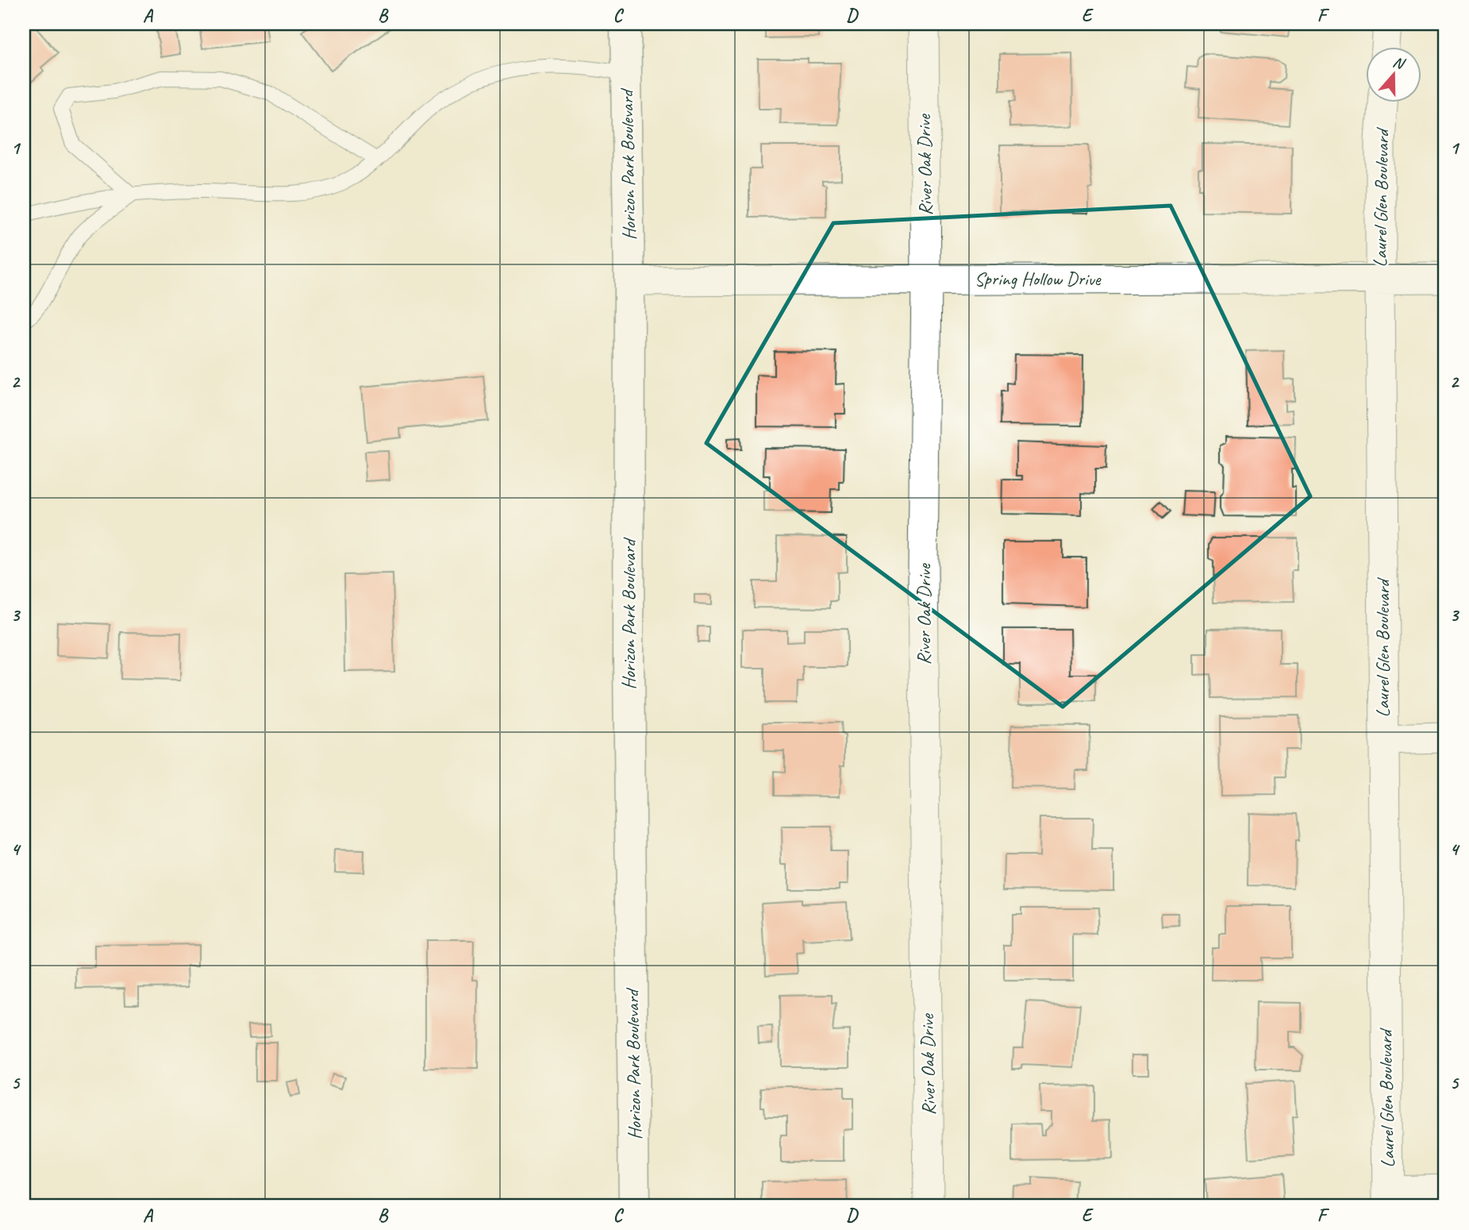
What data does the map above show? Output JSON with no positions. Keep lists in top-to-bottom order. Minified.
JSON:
{"streets":{"street":["Horizon Park Boulevard","River Oak Drive","Laurel Glen Boulevard","Spring Hollow Drive"]},"crossings":[["Horizon Park Boulevard","Spring Hollow Drive"],["River Oak Drive","Spring Hollow Drive"],["Laurel Glen Boulevard","Spring Hollow Drive"]],"north":"top","grid":{"columns":["A","B","C","D","E","F"],"rows":["1","2","3","4","5"]}}
